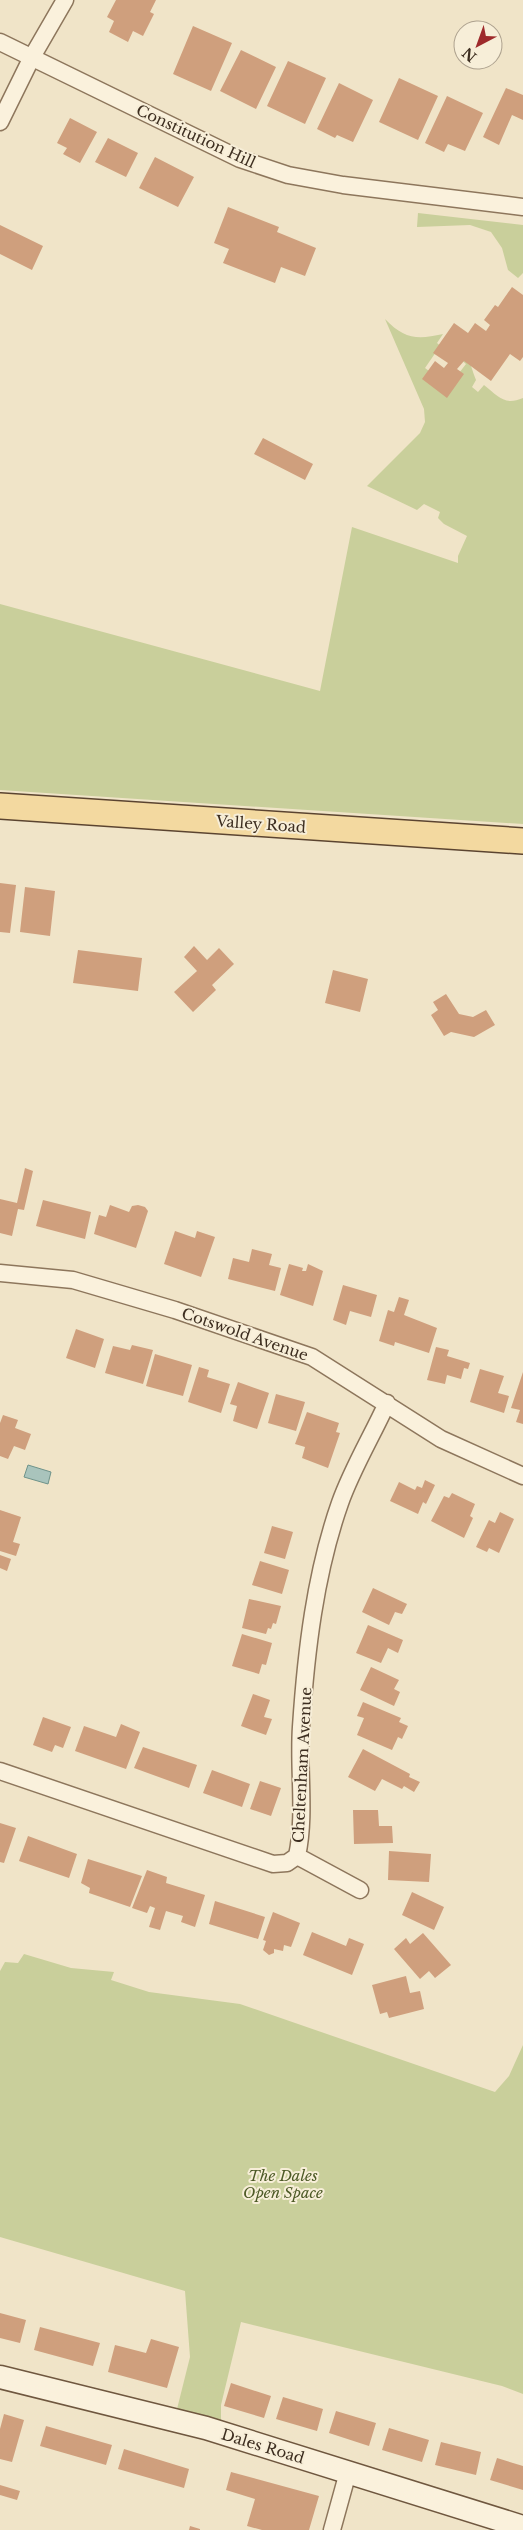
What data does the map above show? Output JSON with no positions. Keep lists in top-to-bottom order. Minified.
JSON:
{"streets":{"main road":["Valley Road"],"street":["Constitution Hill","Cotswold Avenue","Cheltenham Avenue","Dales Road"]},"crossings":[["Cotswold Avenue","Cheltenham Avenue"]],"parks":["The Dales Open Space"],"north":"bottom left"}
